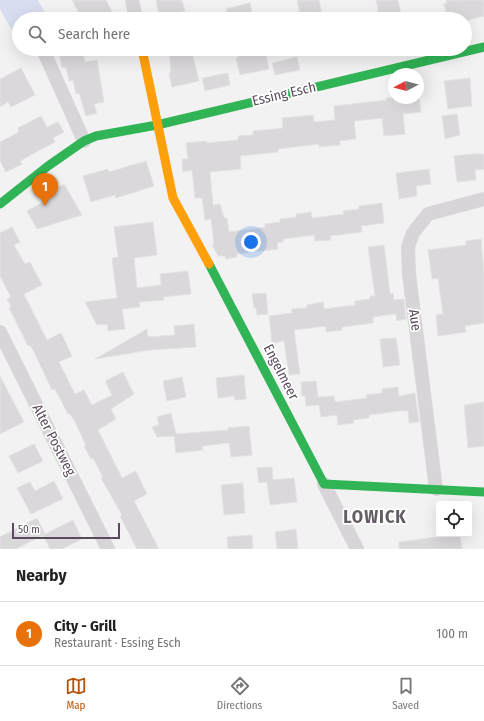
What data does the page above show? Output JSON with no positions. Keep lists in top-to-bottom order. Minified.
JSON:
{"streets":{"street":["Essing Esch","Aue","Engelmeer","Alter Postweg"]},"crossings":[["Essing Esch","Engelmeer"]],"districts":["LOWICK"],"scale_bar":"50 m","north":"left","page":{"search":"Search here","pins":"1","scale":"50 m","heading":"Nearby","list":[{"mark":"1","name":"City - Grill","note":"Restaurant · Essing Esch","value":"100 m"}],"nav":["Map","Directions","Saved"]}}
